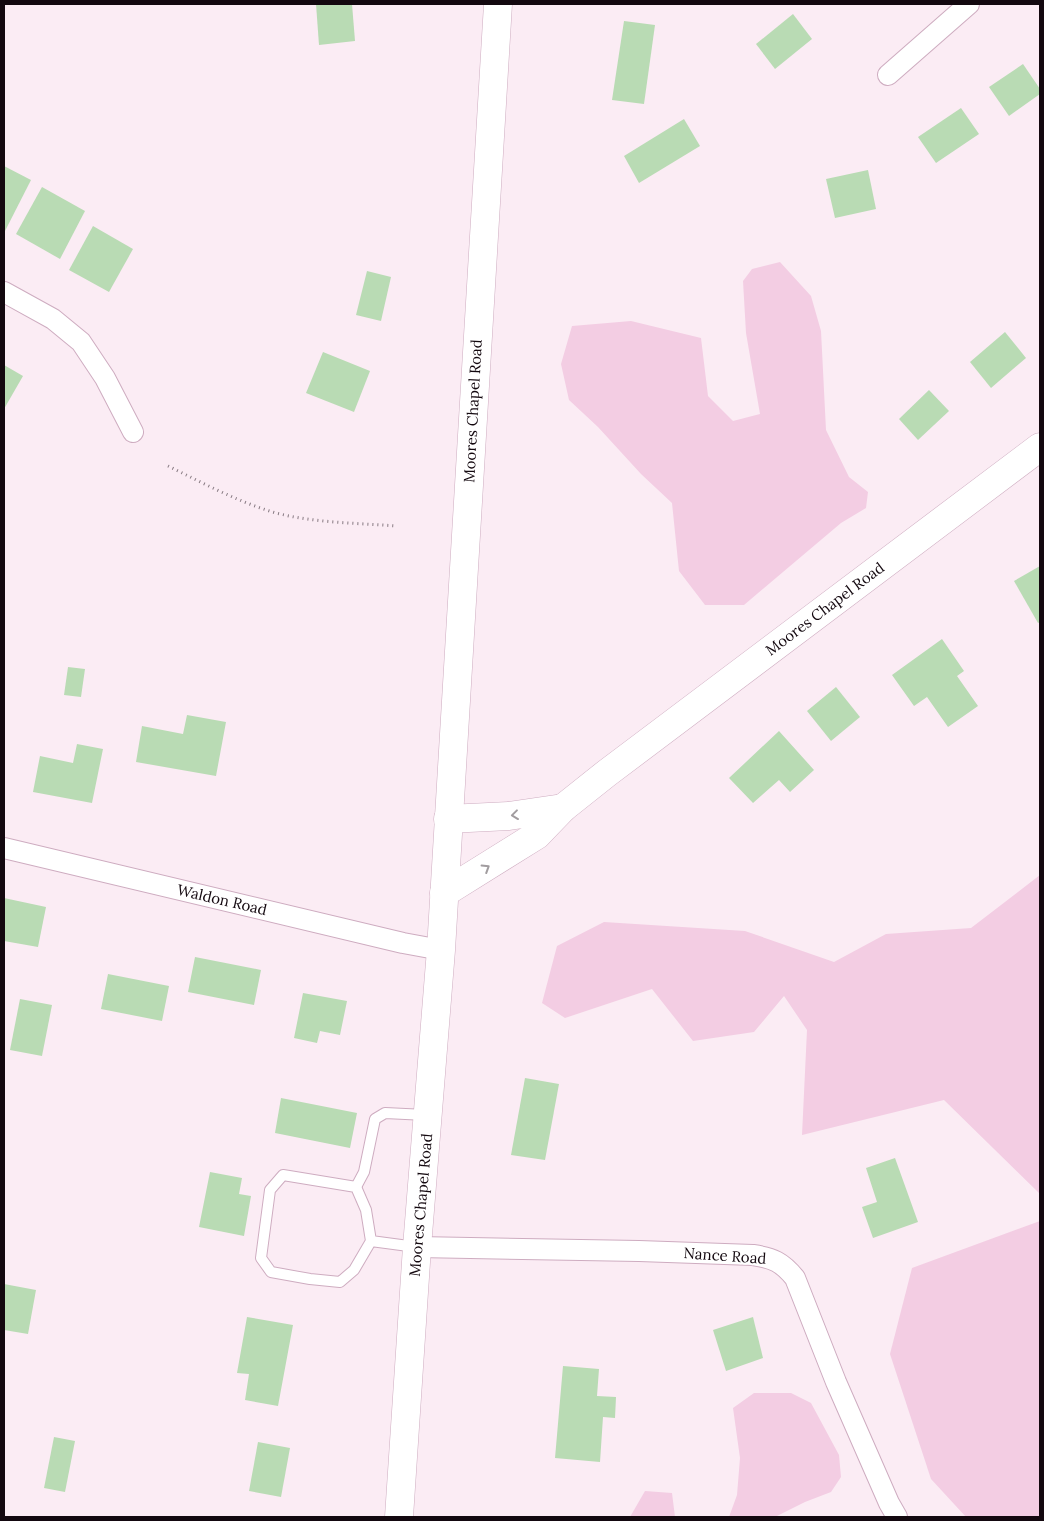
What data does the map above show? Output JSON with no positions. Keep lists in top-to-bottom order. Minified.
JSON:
{"streets":{"main road":["Moores Chapel Road"],"street":["Waldon Road","Nance Road"]},"crossings":[["Moores Chapel Road","Waldon Road"],["Moores Chapel Road","Nance Road"]]}
